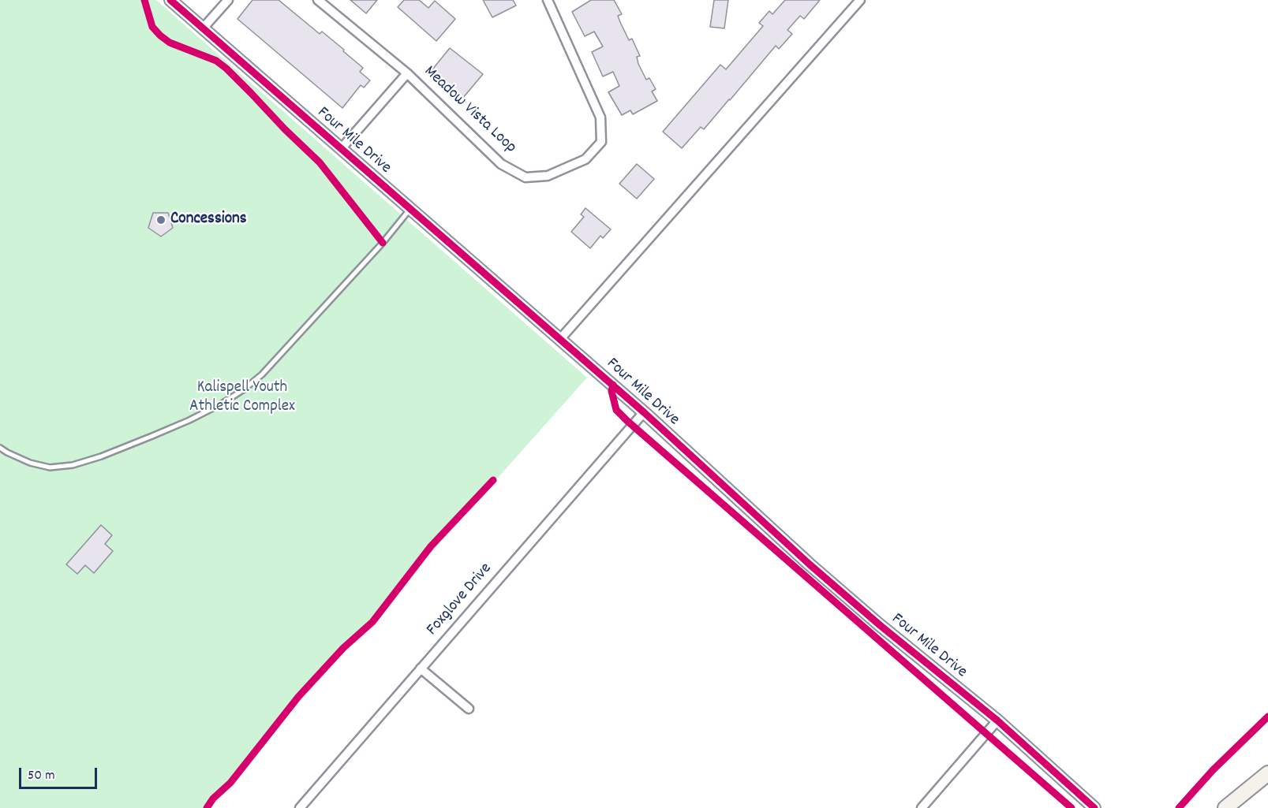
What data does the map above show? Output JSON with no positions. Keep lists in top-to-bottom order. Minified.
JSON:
{"streets":{"street":["Meadow Vista Loop","Four Mile Drive","Foxglove Drive"]},"crossings":[["Meadow Vista Loop","Four Mile Drive"],["Four Mile Drive","Foxglove Drive"]],"parks":["Kalispell Youth Athletic Complex"],"places":["Concessions"],"scale_bar":"50 m"}
